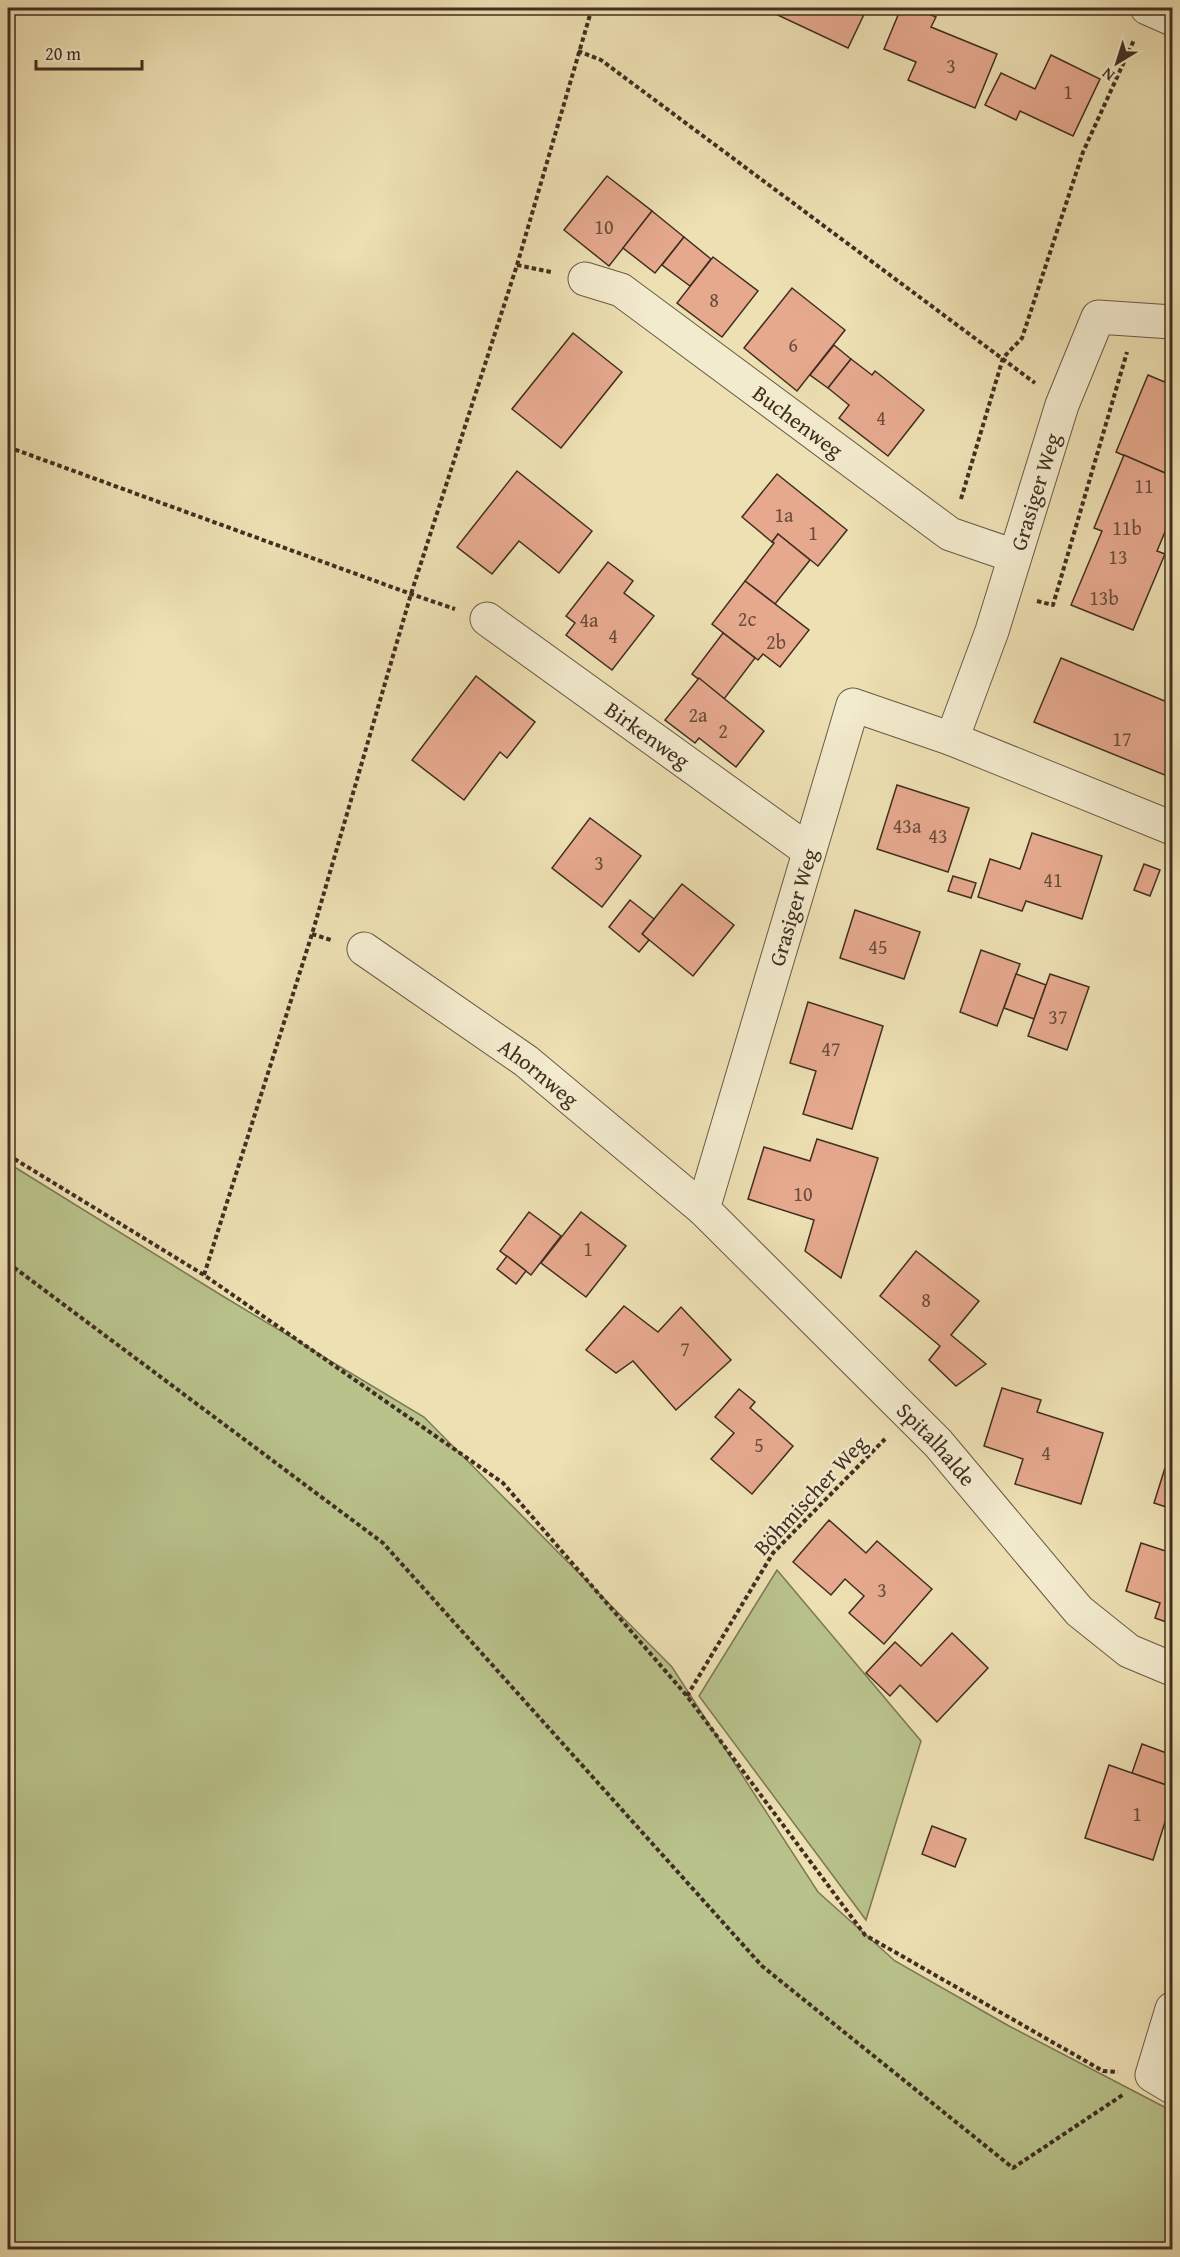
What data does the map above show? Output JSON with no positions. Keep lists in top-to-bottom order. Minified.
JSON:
{"streets":{"street":["Buchenweg","Grasiger Weg","Birkenweg","Ahornweg","Spitalhalde"],"path":["Böhmischer Weg"]},"crossings":[["Buchenweg","Grasiger Weg"],["Grasiger Weg","Birkenweg"],["Grasiger Weg","Ahornweg"],["Grasiger Weg","Spitalhalde"],["Ahornweg","Spitalhalde"],["Spitalhalde","Böhmischer Weg"]],"house_numbers":["3","1","10","8","6","4","11","1a","11b","1","13","13b","2c","4a","4","2b","2a","2","17","43a","43","3","41","45","37","47","10","1","8","7","5","4","3","1"],"scale_bar":"20 m","north":"bottom left"}
